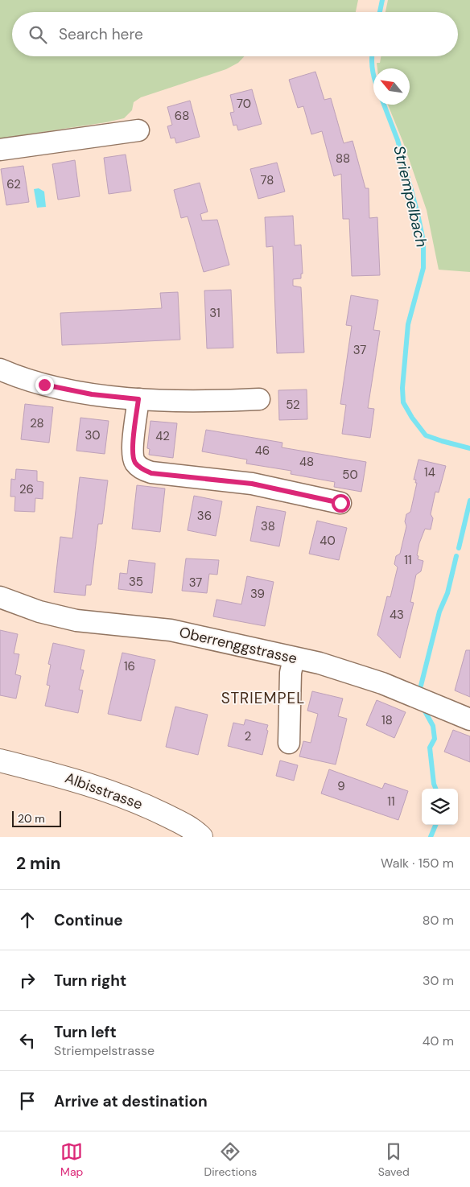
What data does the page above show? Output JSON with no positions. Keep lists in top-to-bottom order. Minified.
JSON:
{"streets":{"main road":["Albisstrasse"],"street":["Oberrenggstrasse"]},"districts":["STRIEMPEL"],"water":["Striempelbach"],"house_numbers":["70","68","88","78","62","31","37","52","28","30","42","46","48","14","50","26","36","38","40","11","35","37","39","43","16","18","2","9","11"],"scale_bar":"20 m","north":"top left","page":{"search":"Search here","scale":"20 m","heading":["2 min","Walk · 150 m"],"list":[["Continue","80 m"],["Turn right","30 m"],["Turn left","Striempelstrasse","40 m"],"Arrive at destination"],"nav":["Map","Directions","Saved"]}}
